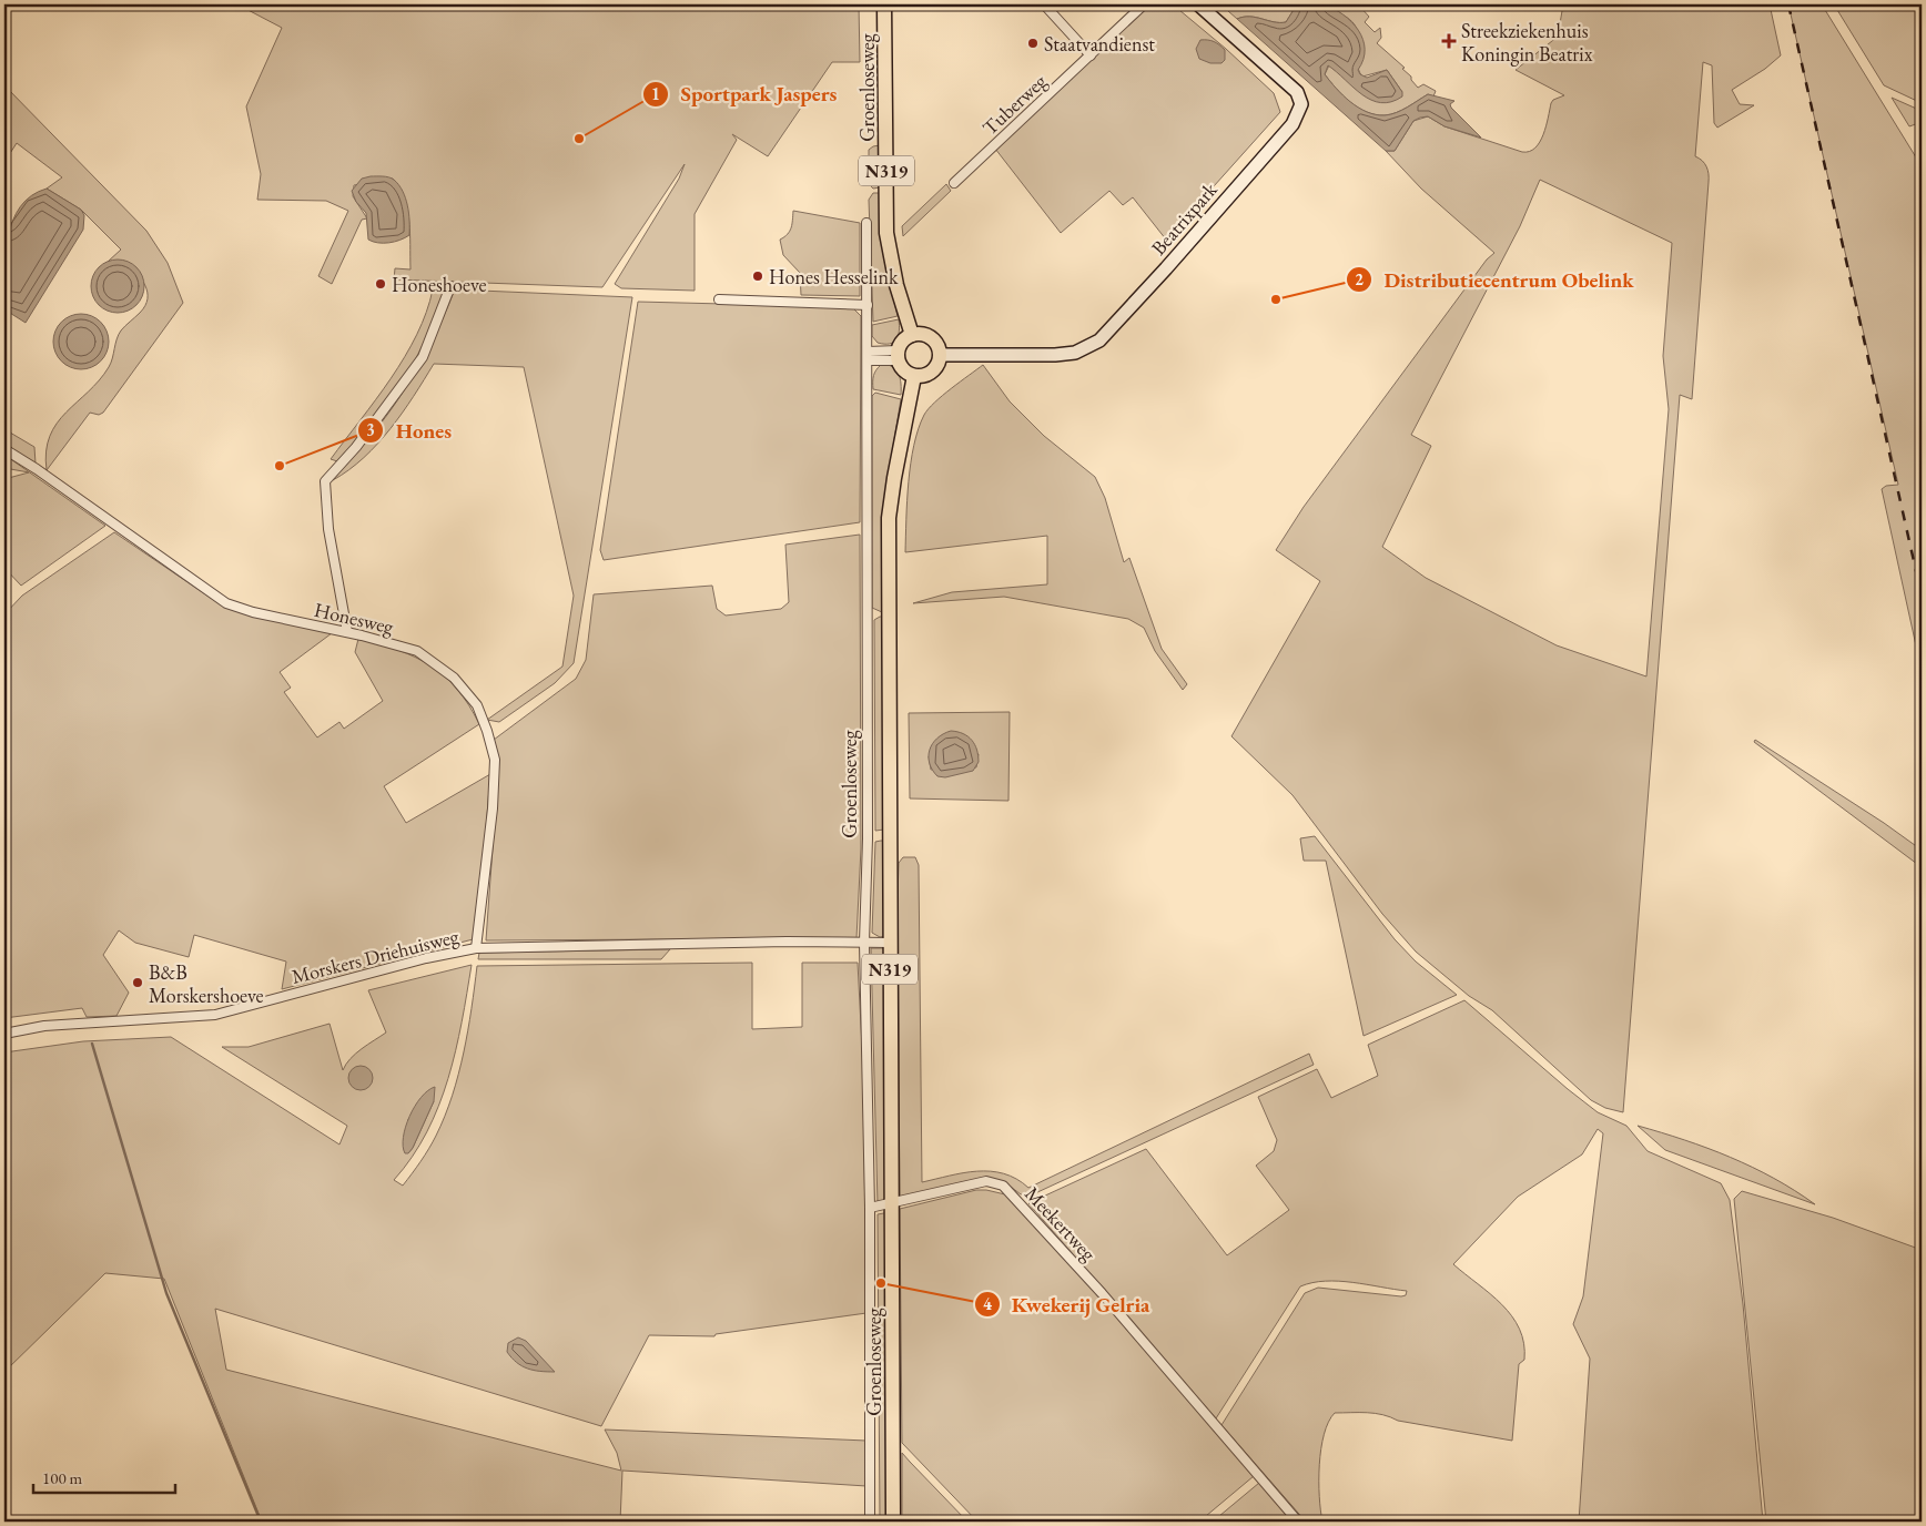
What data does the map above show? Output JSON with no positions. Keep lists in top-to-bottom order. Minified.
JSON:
{"streets":{"main road":["Groenloseweg","N319"],"street":["Tuberweg","Beatrixpark","Honesweg","Morskers Driehuisweg","Meekertweg"]},"crossings":[["Groenloseweg","Beatrixpark"],["Groenloseweg","Morskers Driehuisweg"],["Groenloseweg","Meekertweg"],["Honesweg","Morskers Driehuisweg"]],"places":{"health":["Streekziekenhuis Koningin Beatrix"],"other":["Staatvandienst","Sportpark Jaspers","Hones Hesselink","Honeshoeve","Distributiecentrum Obelink","Hones","B&B Morskershoeve","Kwekerij Gelria"]},"scale_bar":"100 m"}
